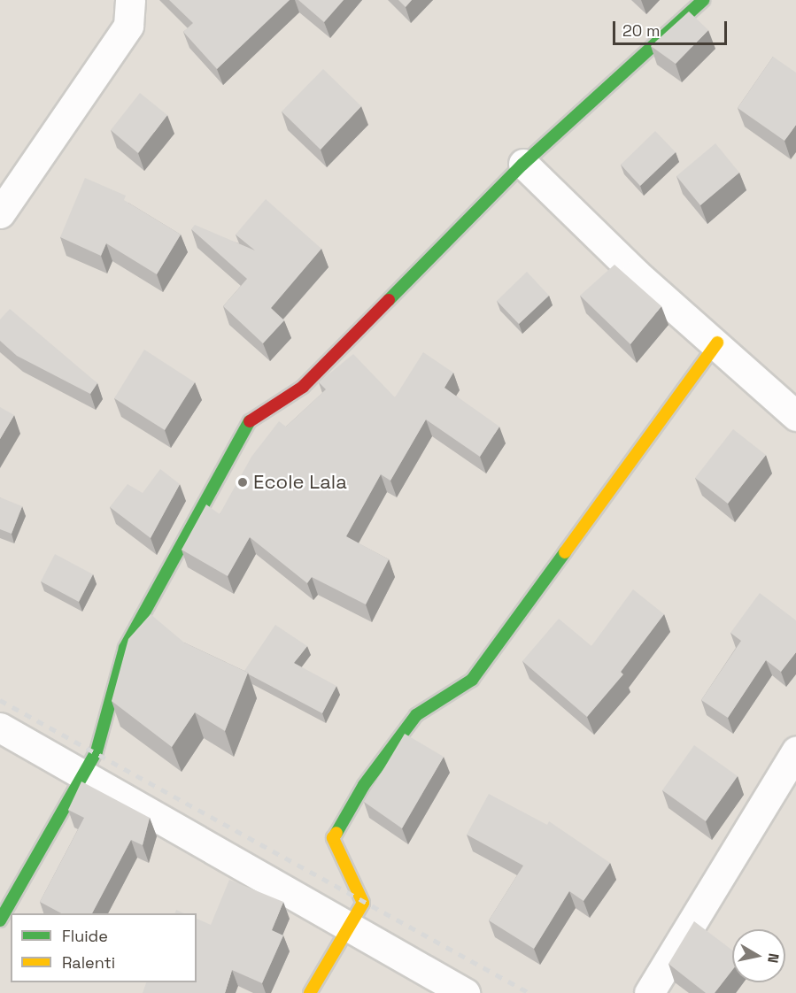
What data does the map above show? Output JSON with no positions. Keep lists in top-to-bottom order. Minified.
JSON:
{"places":["Ecole Lala"],"legend":["Fluide","Ralenti"],"scale_bar":"20 m","north":"right"}
